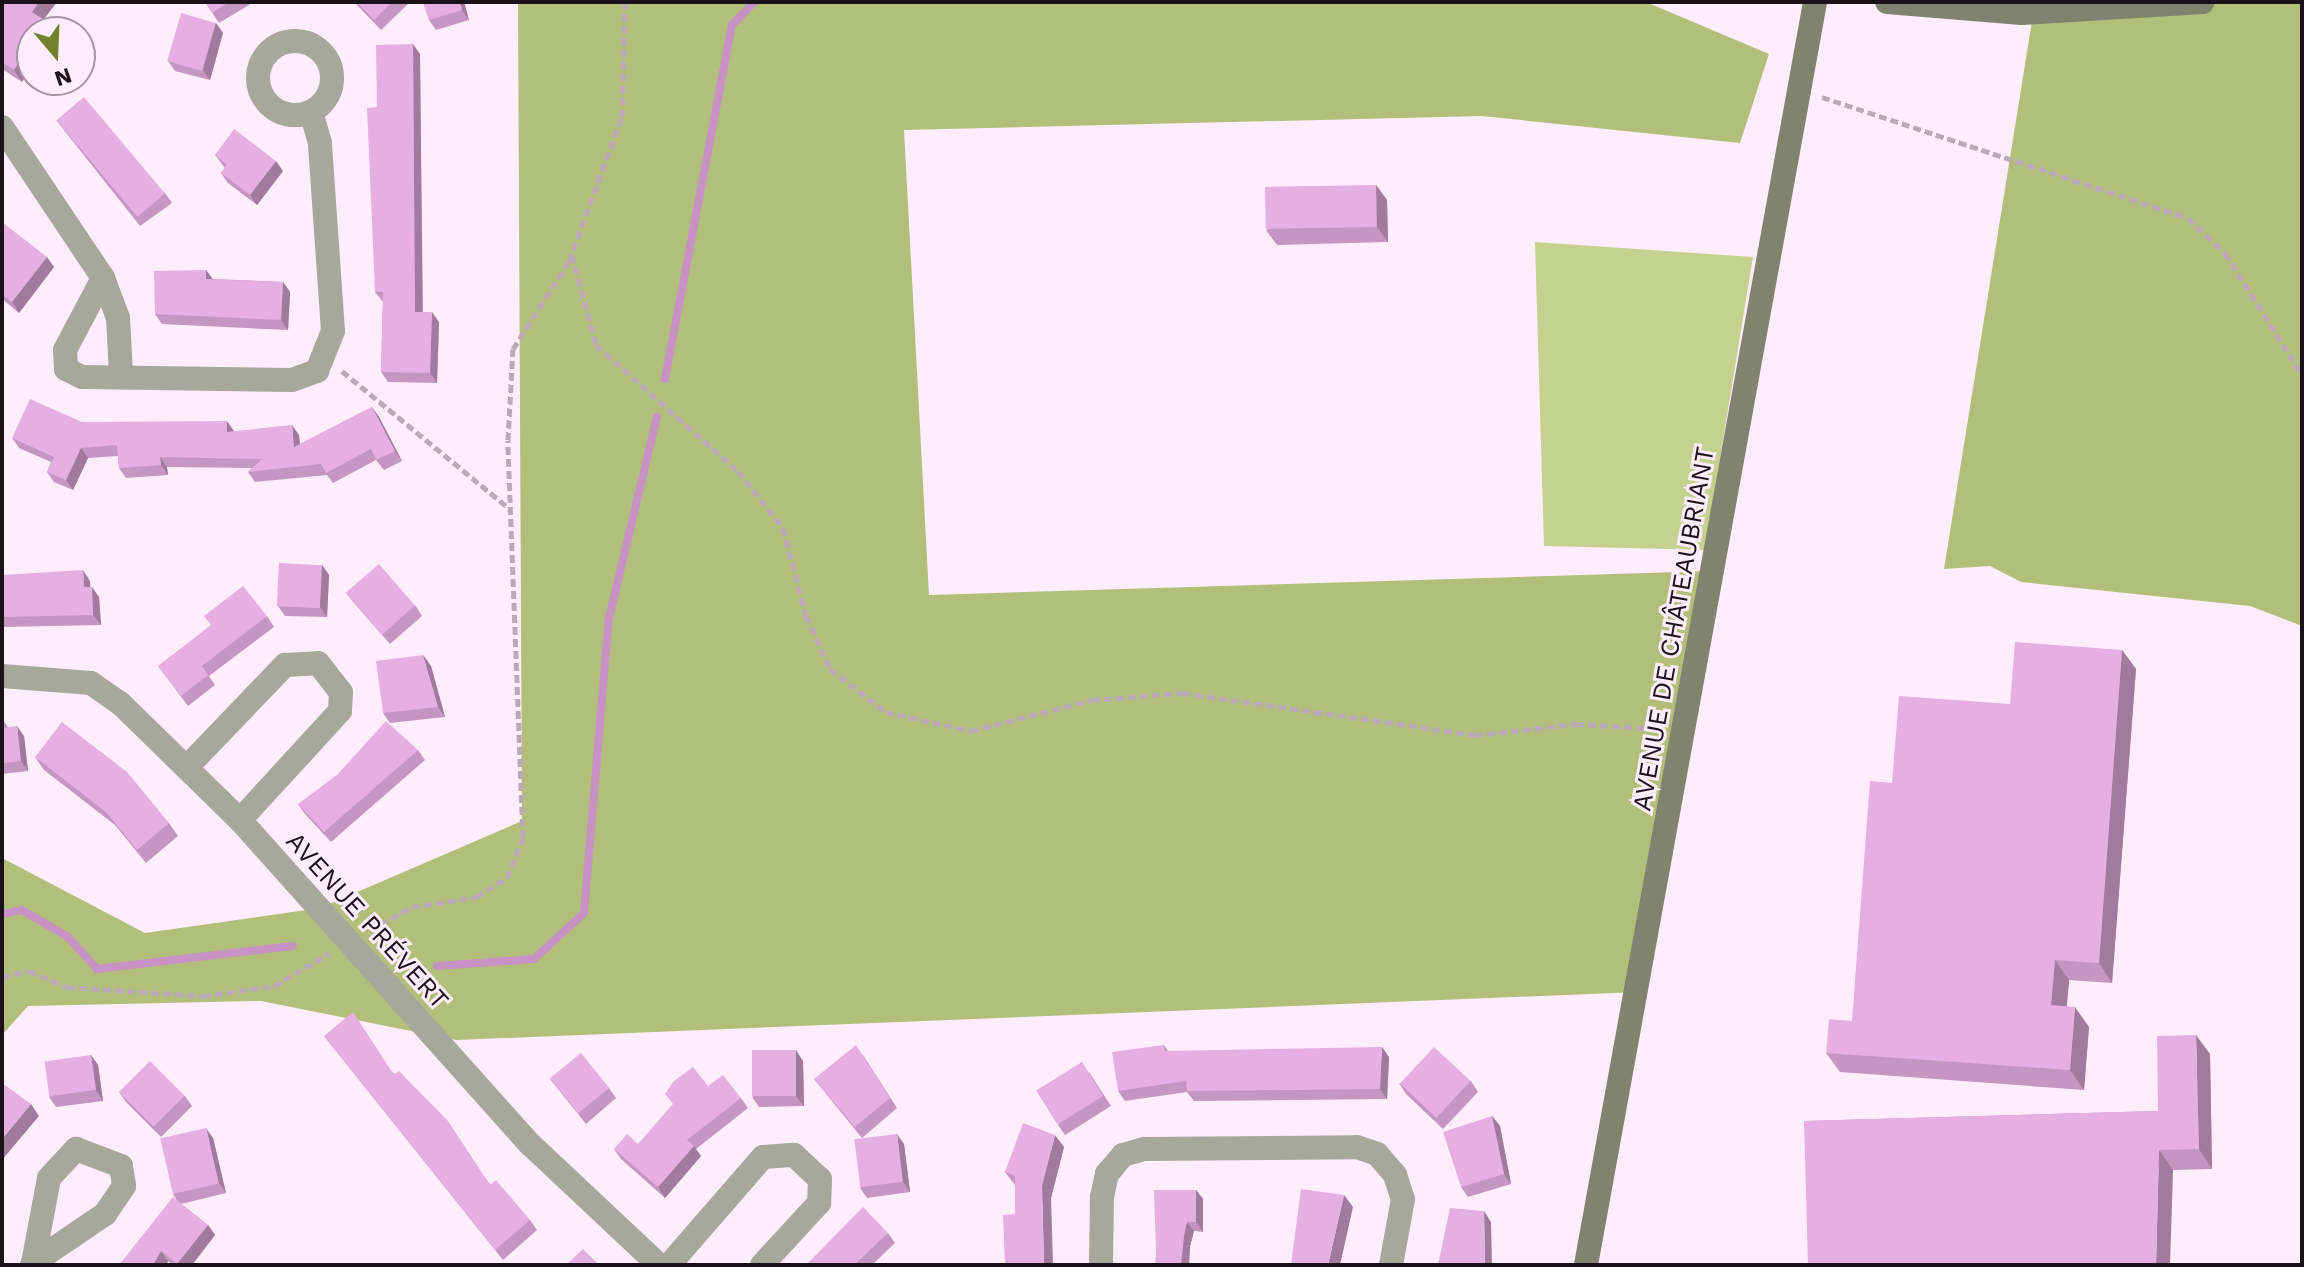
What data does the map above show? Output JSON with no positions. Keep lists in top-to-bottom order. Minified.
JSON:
{"streets":{"street":["AVENUE DE CHÂTEAUBRIANT","AVENUE PRÉVERT"]},"north":"bottom"}
